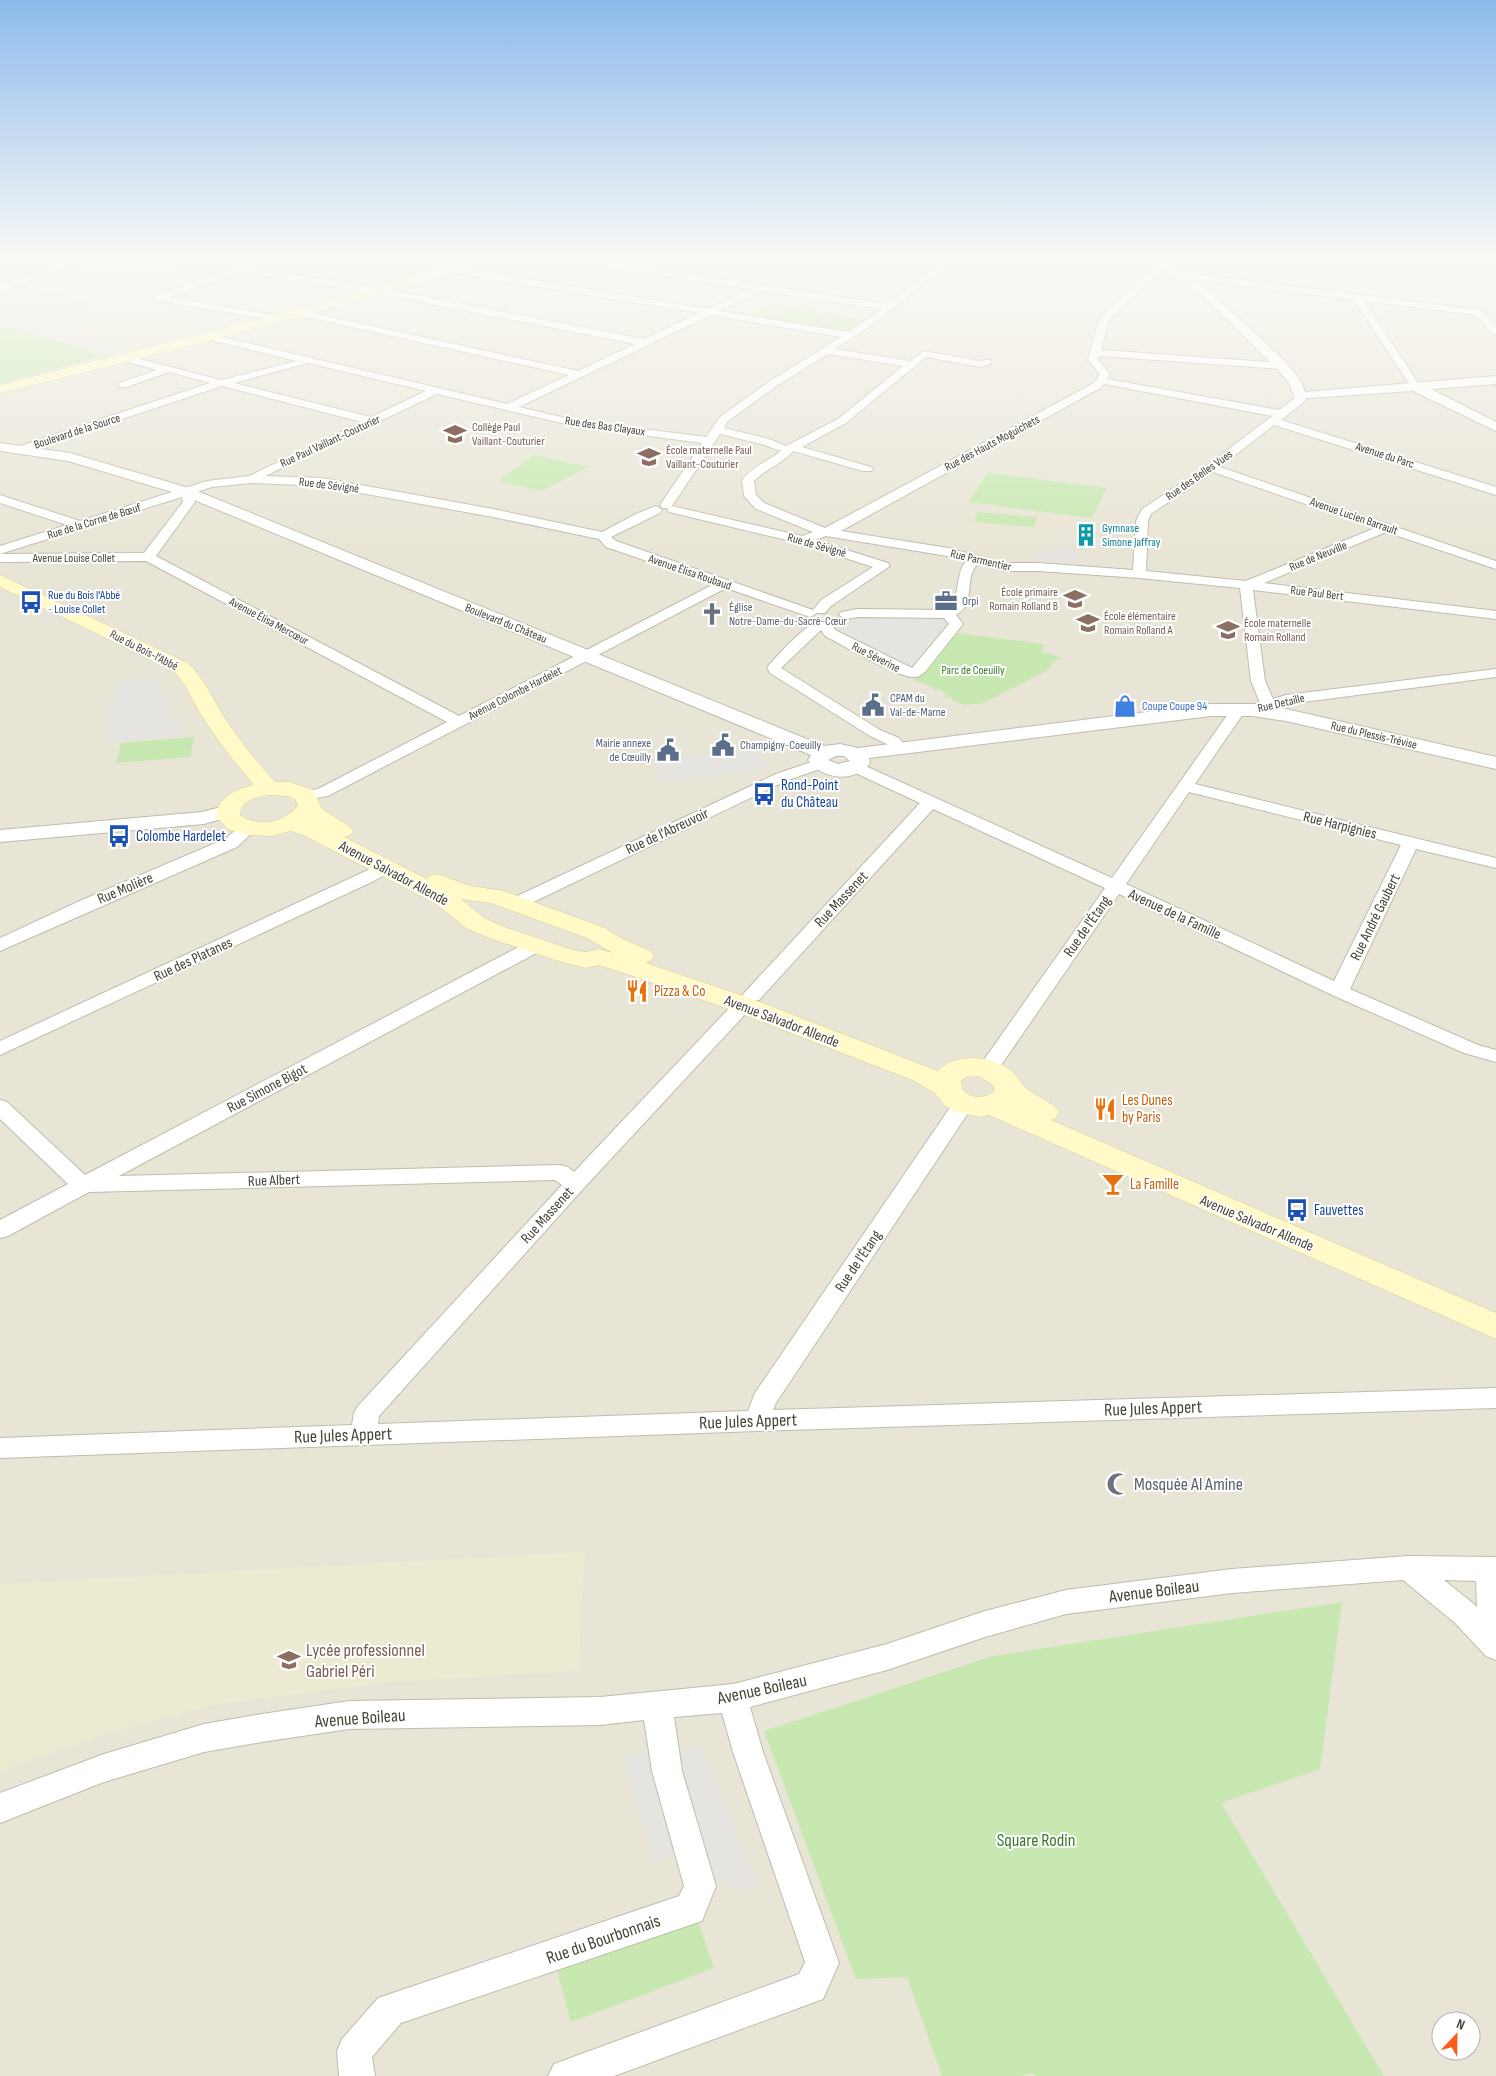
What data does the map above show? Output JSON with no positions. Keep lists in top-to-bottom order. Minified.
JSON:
{"streets":{"main road":["Rue du Bois-l'Abbé","Avenue Salvador Allende"],"street":["Rue des Bas Clayaux","Boulevard de la Source","Rue Paul Vaillant-Couturier","Rue des Hauts Moguichets","Avenue du Parc","Rue des Belles Vues","Rue de Sévigné","Avenue Lucien Barrault","Rue de la Corne de Bœuf","Rue de Neuville","Avenue Louise Collet","Rue Parmentier","Avenue Élisa Roubaud","Rue Paul Bert","Avenue Élisa Mercœur","Boulevard du Château","Rue Séverine","Avenue Colombe Hardelet","Rue Detaille","Rue du Plessis-Trévise","Rue Harpignies","Rue de l'Abreuvoir","Rue Molière","Rue Massenet","Avenue de la Famille","Rue André Gaubert","Rue de l'Étang","Rue des Platanes","Rue Simone Bigot","Rue Albert","Rue Jules Appert","Avenue Boileau","Rue du Bourbonnais"]},"crossings":[["Rue des Bas Clayaux","Boulevard de la Source"],["Rue des Bas Clayaux","Rue Paul Vaillant-Couturier"],["Rue Paul Vaillant-Couturier","Rue de Sévigné"],["Rue des Hauts Moguichets","Avenue du Parc"],["Rue des Hauts Moguichets","Rue de Sévigné"],["Rue des Hauts Moguichets","Rue Parmentier"],["Avenue du Parc","Rue des Belles Vues"],["Rue des Belles Vues","Avenue Lucien Barrault"],["Rue des Belles Vues","Rue Parmentier"],["Rue des Belles Vues","Rue Paul Bert"],["Rue de Sévigné","Rue de la Corne de Bœuf"],["Rue de Sévigné","Avenue Élisa Roubaud"],["Rue de Sévigné","Boulevard du Château"],["Rue de Sévigné","Rue Séverine"],["Avenue Lucien Barrault","Rue de Neuville"],["Rue de la Corne de Bœuf","Boulevard du Château"],["Rue de Neuville","Rue Paul Bert"],["Avenue Louise Collet","Avenue Élisa Mercœur"],["Rue Parmentier","Rue Paul Bert"],["Avenue Élisa Roubaud","Rue Séverine"],["Avenue Élisa Roubaud","Avenue Colombe Hardelet"],["Avenue Élisa Mercœur","Avenue Colombe Hardelet"],["Boulevard du Château","Avenue Colombe Hardelet"],["Boulevard du Château","Rue de l'Abreuvoir"],["Avenue Colombe Hardelet","Avenue Salvador Allende"],["Rue Detaille","Rue du Plessis-Trévise"],["Rue Detaille","Avenue de la Famille"],["Rue Detaille","Rue de l'Étang"],["Rue du Plessis-Trévise","Rue de l'Étang"],["Rue Harpignies","Rue André Gaubert"],["Rue Harpignies","Rue de l'Étang"],["Rue de l'Abreuvoir","Avenue Salvador Allende"],["Avenue Salvador Allende","Rue Massenet"],["Avenue Salvador Allende","Rue de l'Étang"],["Avenue Salvador Allende","Rue des Platanes"],["Avenue Salvador Allende","Rue Simone Bigot"],["Rue Massenet","Avenue de la Famille"],["Rue Massenet","Rue Albert"],["Rue Massenet","Rue Jules Appert"],["Avenue de la Famille","Rue André Gaubert"],["Avenue de la Famille","Rue de l'Étang"],["Rue de l'Étang","Rue Jules Appert"],["Rue Simone Bigot","Rue Albert"],["Avenue Boileau","Rue du Bourbonnais"]],"parks":["Parc de Coeuilly","Square Rodin"],"places":{"school or university":["Collège Paul Vaillant-Couturier","École maternelle Paul Vaillant-Couturier","École primaire Romain Rolland B","École élémentaire Romain Rolland A","École maternelle Romain Rolland","Lycée professionnel Gabriel Péri"],"building":["Gymnase Simone Jaffray"],"office":["Orpi"],"bus stop":["Rue du Bois l'Abbé - Louise Collet","Rond-Point du Château","Colombe Hardelet","Fauvettes"],"church":["Église Notre-Dame-du-Sacré-Cœur"],"public building":["CPAM du Val-de-Marne","Champigny-Coeuilly","Mairie annexe de Cœuilly"],"shop":["Coupe Coupe 94"],"restaurant":["Pizza & Co","Les Dunes by Paris"],"bar":["La Famille"],"mosque":["Mosquée Al Amine"]},"north":"top"}
